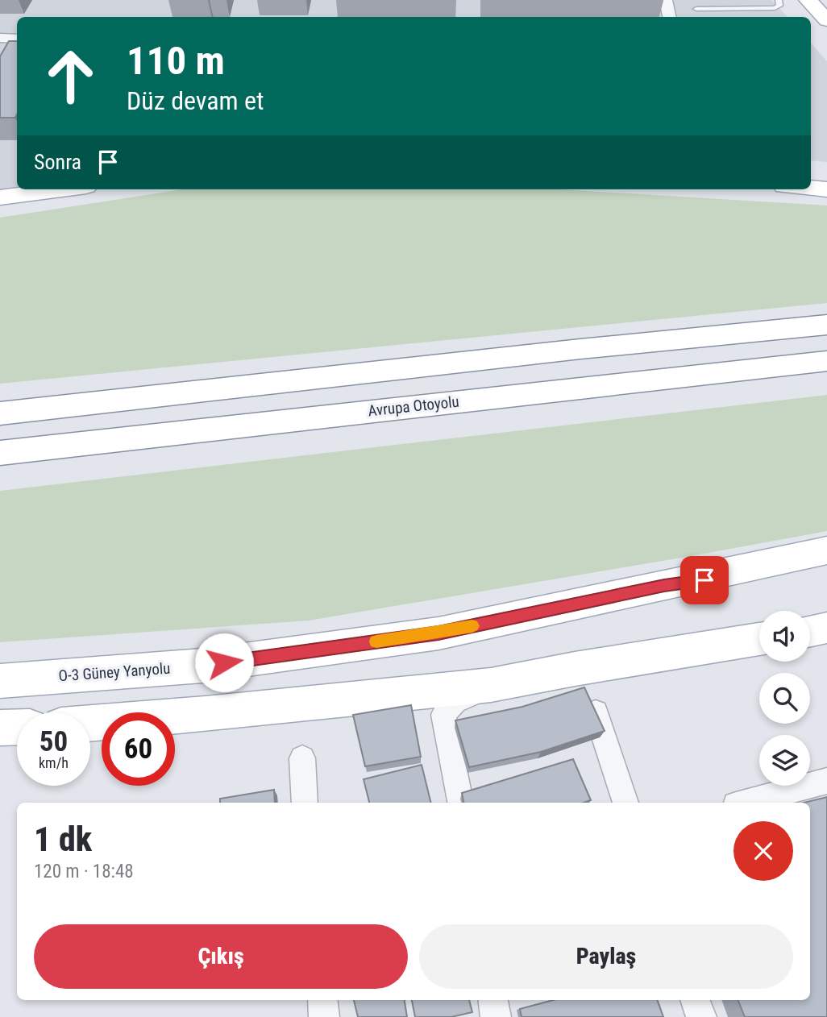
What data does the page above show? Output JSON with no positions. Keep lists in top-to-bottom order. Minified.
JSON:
{"streets":{"main road":["Avrupa Otoyolu","O-3 Güney Yanyolu"]},"page":{"turn":["110 m","Düz devam et"],"then":"Sonra","speed":"50 km/h","limit":"60","heading":["1 dk","120 m · 18:48"],"buttons":["Çıkış","Paylaş"]}}
